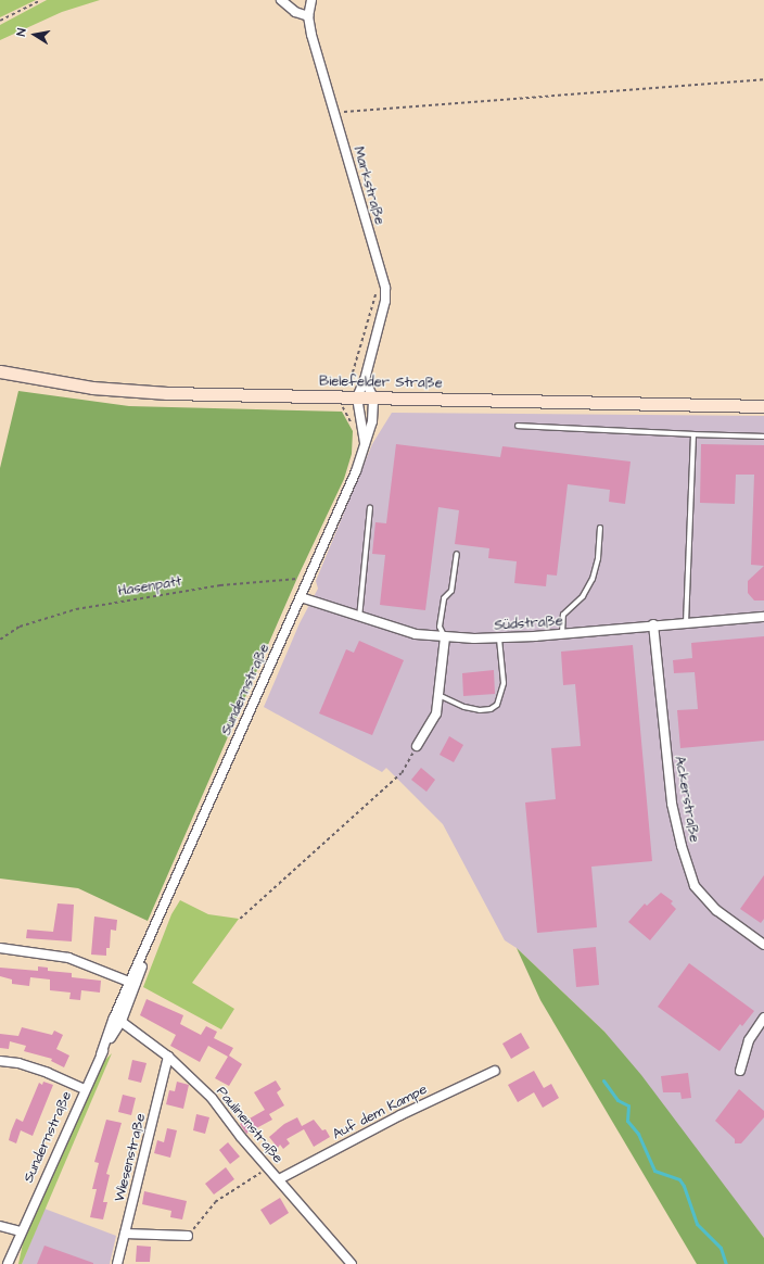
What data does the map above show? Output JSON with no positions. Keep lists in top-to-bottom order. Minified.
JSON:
{"streets":{"main road":["Bielefelder Straße"],"street":["Markstraße","Südstraße","Sundernstraße","Ackerstraße","Auf dem Kampe","Paulinenstraße","Wiesenstraße"],"path":["Hasenpatt"]},"crossings":[["Markstraße","Bielefelder Straße"],["Markstraße","Sundernstraße"],["Bielefelder Straße","Sundernstraße"],["Hasenpatt","Sundernstraße"],["Südstraße","Sundernstraße"],["Südstraße","Ackerstraße"],["Sundernstraße","Paulinenstraße"],["Auf dem Kampe","Paulinenstraße"],["Paulinenstraße","Wiesenstraße"]],"north":"left"}
